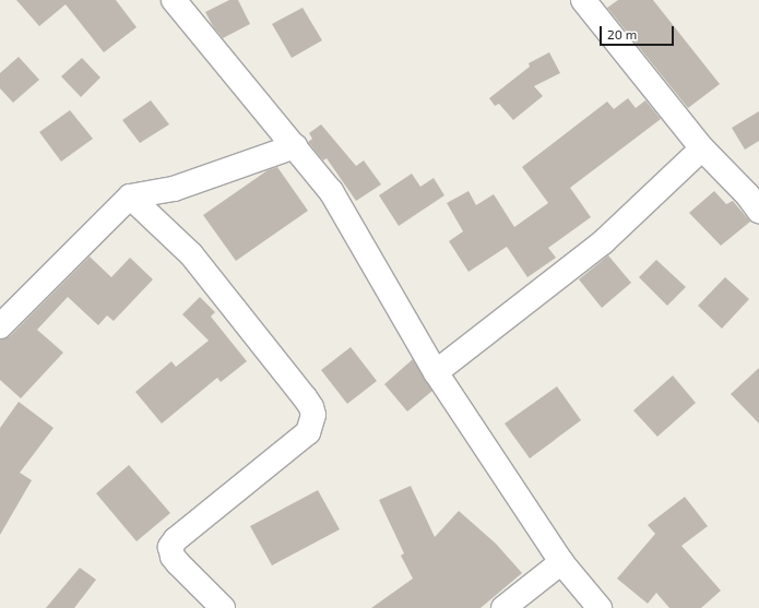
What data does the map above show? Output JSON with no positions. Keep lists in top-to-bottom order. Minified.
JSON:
{"scale_bar":"20 m"}
